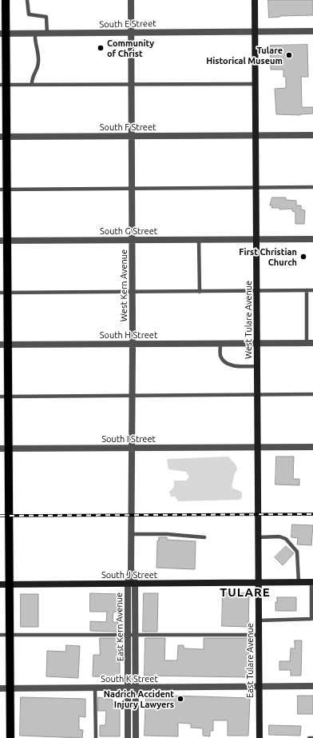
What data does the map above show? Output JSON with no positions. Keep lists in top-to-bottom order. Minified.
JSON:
{"streets":{"main road":["West Tulare Avenue","South J Street","East Tulare Avenue"],"street":["South E Street","South F Street","South G Street","West Kern Avenue","South H Street","South I Street","East Kern Avenue","South K Street"]},"crossings":[["South E Street","West Kern Avenue"],["South E Street","West Tulare Avenue"],["South F Street","West Kern Avenue"],["South F Street","West Tulare Avenue"],["South G Street","West Kern Avenue"],["South G Street","West Tulare Avenue"],["West Kern Avenue","South H Street"],["West Kern Avenue","South I Street"],["West Kern Avenue","East Kern Avenue"],["West Tulare Avenue","South H Street"],["West Tulare Avenue","South I Street"],["West Tulare Avenue","South J Street"],["West Tulare Avenue","East Tulare Avenue"],["South J Street","East Kern Avenue"],["South J Street","East Tulare Avenue"],["East Kern Avenue","South K Street"],["East Tulare Avenue","South K Street"]],"districts":["TULARE"],"places":["Community of Christ","Tulare Historical Museum","First Christian Church","Nadrich Accident Injury Lawyers"]}
